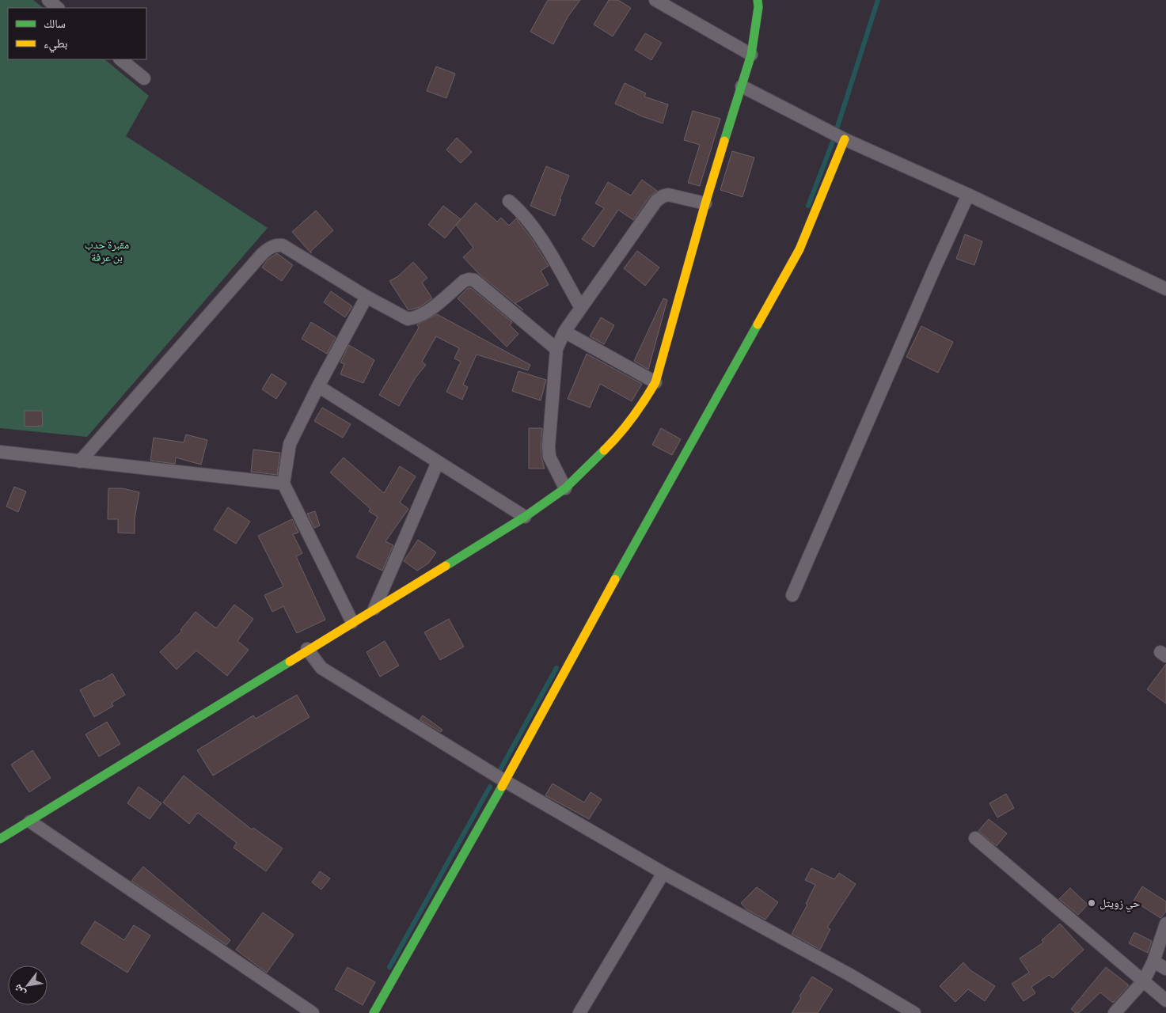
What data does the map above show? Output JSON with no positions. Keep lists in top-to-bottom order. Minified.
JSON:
{"parks":["مقبرة حدب بن عرفة"],"places":["حي زويتل"],"legend":["سالك","بطيء"],"north":"bottom left"}
